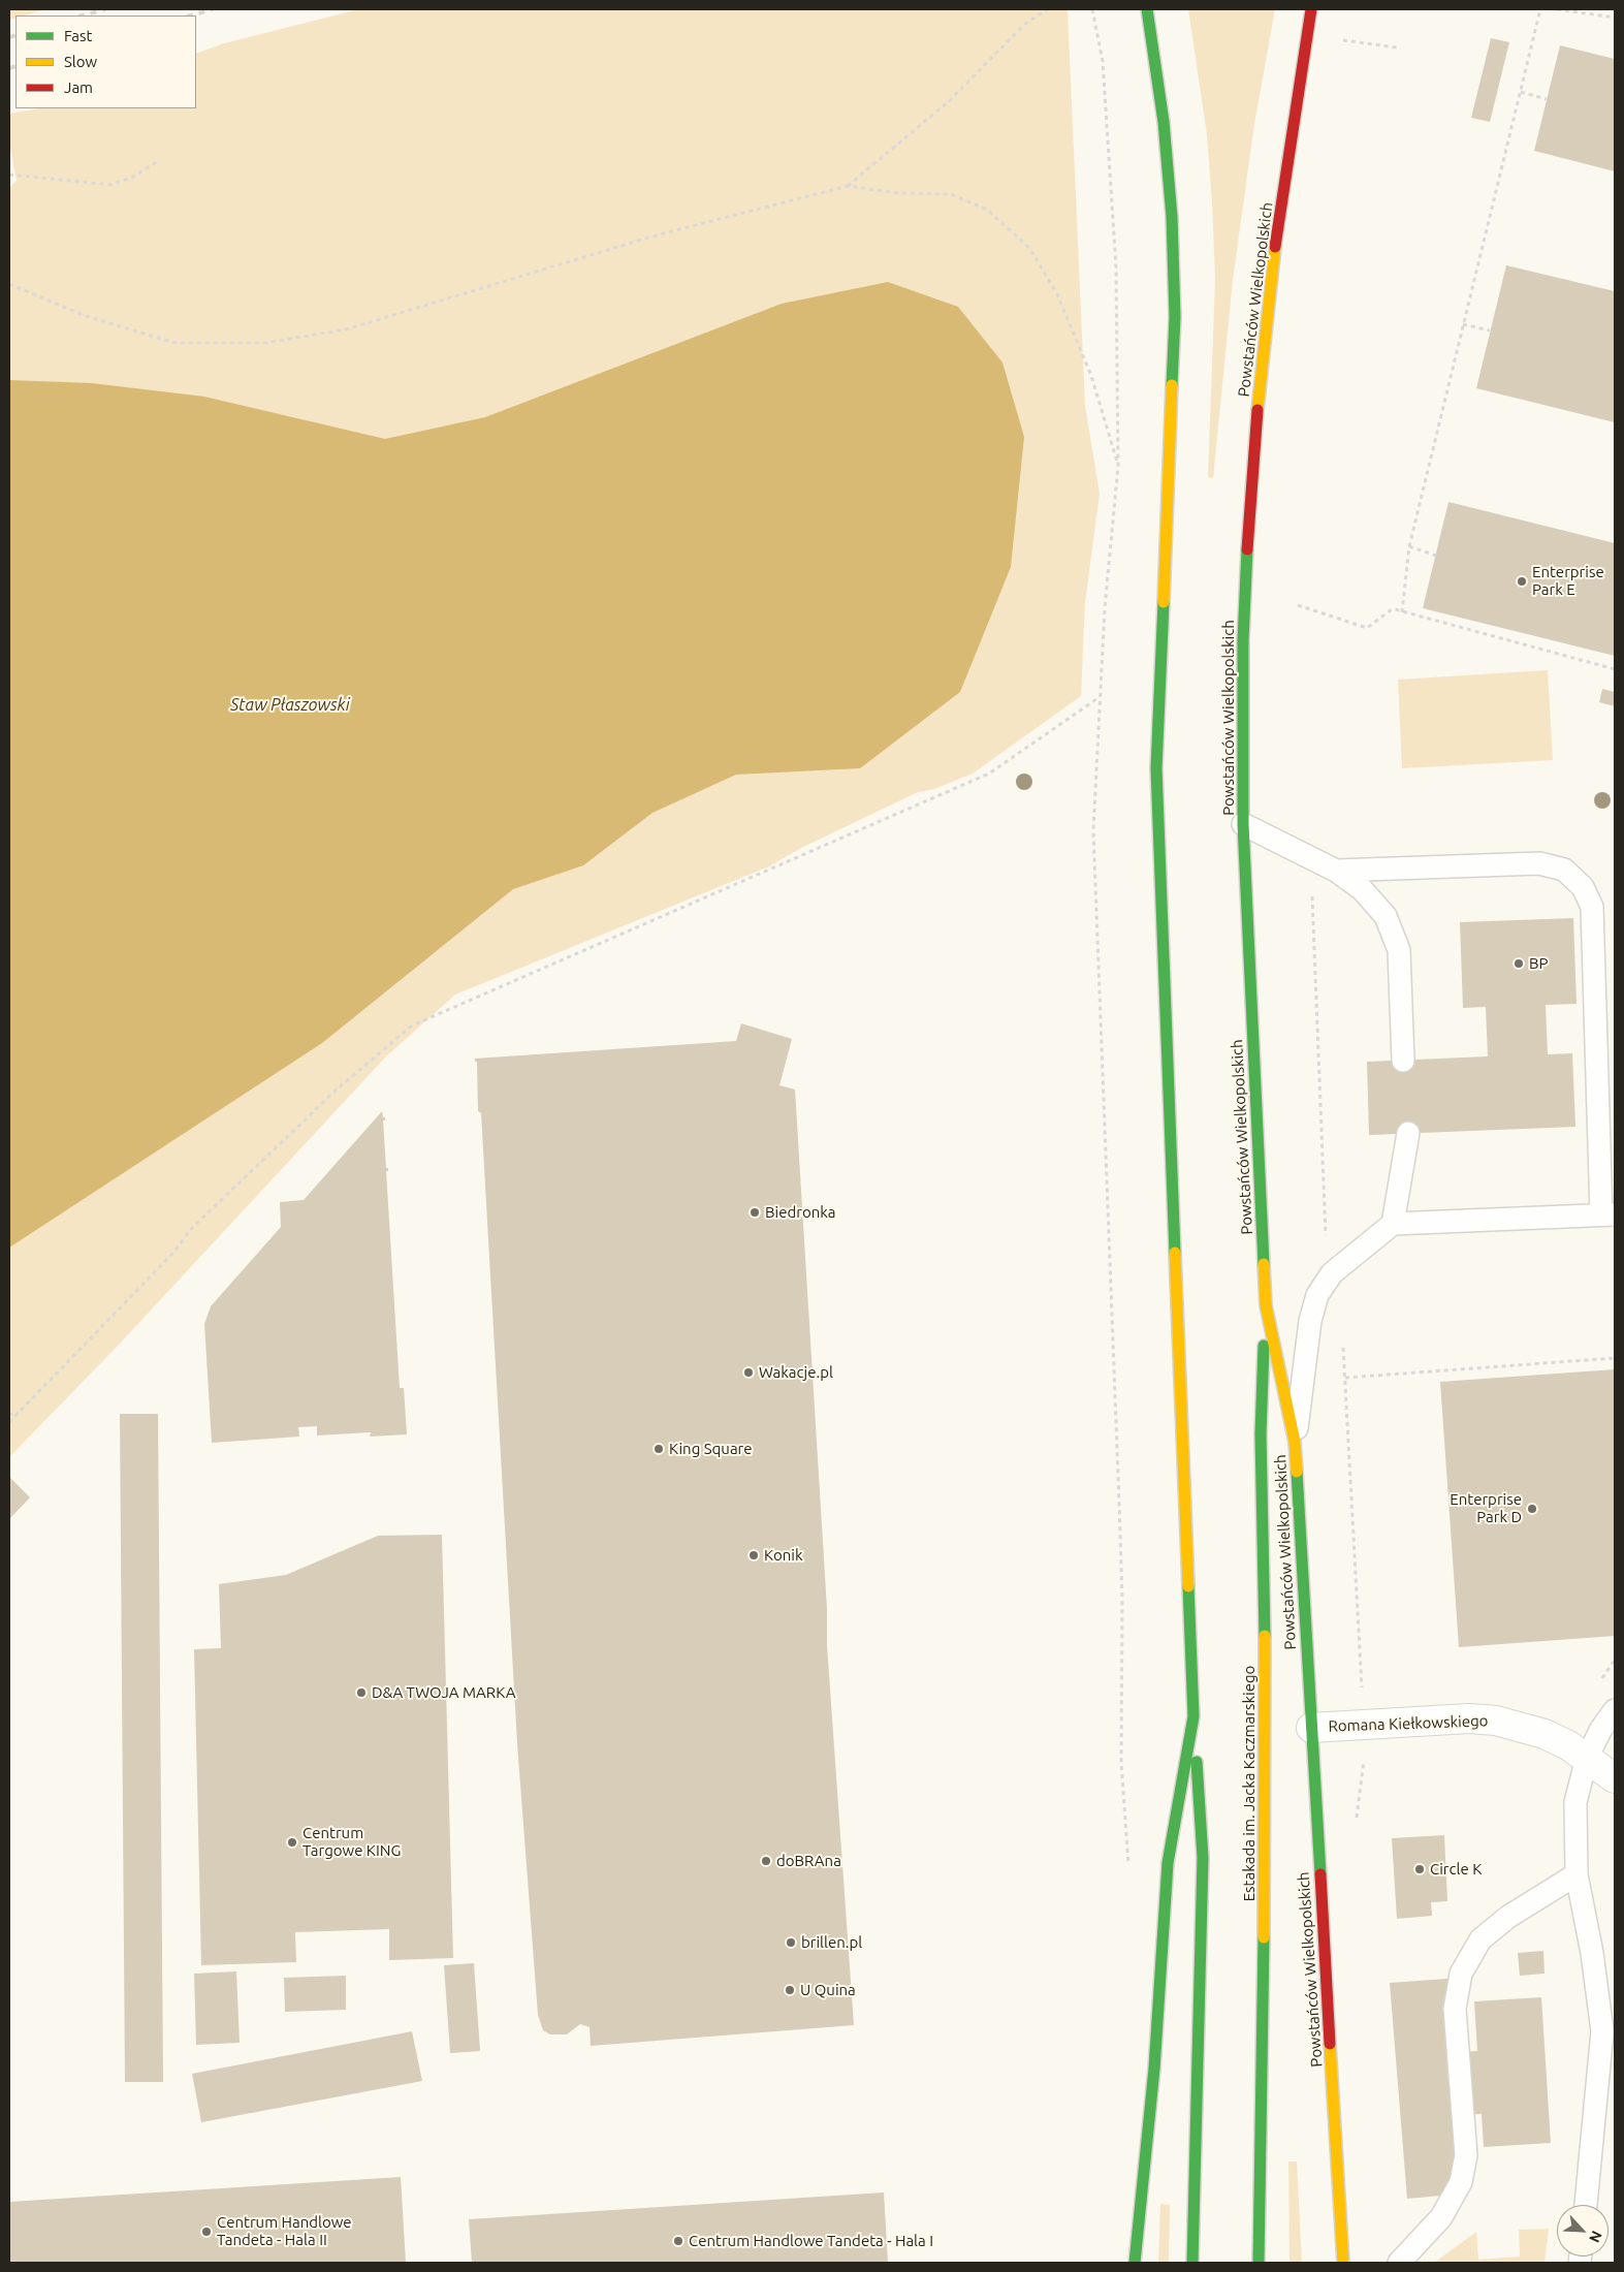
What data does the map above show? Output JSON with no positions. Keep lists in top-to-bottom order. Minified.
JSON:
{"streets":{"main road":["Powstańców Wielkopolskich","Estakada im. Jacka Kaczmarskiego"],"street":["Romana Kiełkowskiego"]},"crossings":[["Powstańców Wielkopolskich","Romana Kiełkowskiego"],["Powstańców Wielkopolskich","Estakada im. Jacka Kaczmarskiego"]],"water":["Staw Płaszowski"],"places":["Enterprise Park E","BP","Biedronka","Wakacje.pl","King Square","Enterprise Park D","Konik","D&A TWOJA MARKA","Centrum Targowe KING","doBRAna","Circle K","brillen.pl","U Quina","Centrum Handlowe Tandeta - Hala II","Centrum Handlowe Tandeta - Hala I"],"legend":["Fast","Slow","Jam"],"north":"bottom right"}
